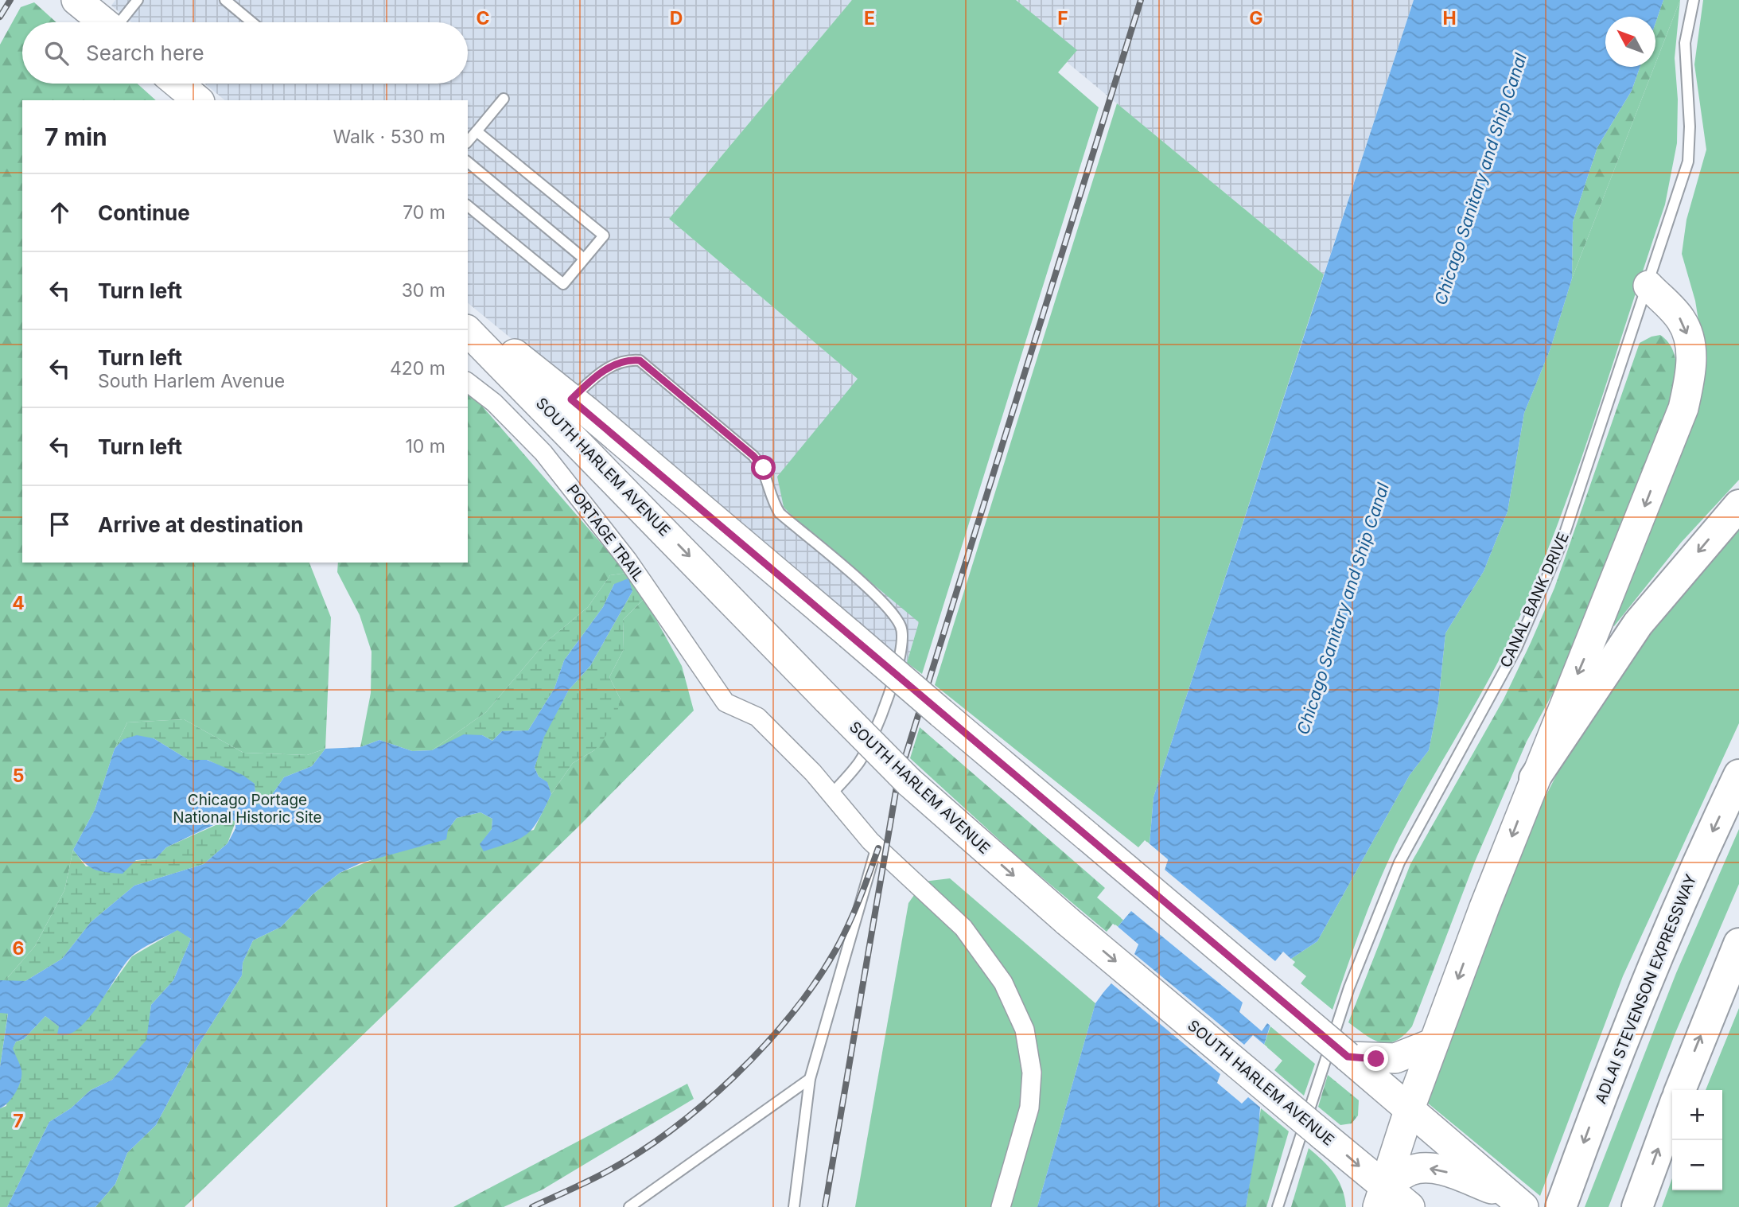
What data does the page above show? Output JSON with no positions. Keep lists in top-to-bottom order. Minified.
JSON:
{"streets":{"highway":["ADLAI STEVENSON EXPRESSWAY"],"main road":["SOUTH HARLEM AVENUE"],"street":["PORTAGE TRAIL"],"lane":["CANAL BANK DRIVE"]},"water":["Chicago Sanitary and Ship Canal"],"parks":["Chicago Portage National Historic Site"],"north":"top left","page":{"search":"Search here","heading":["7 min","Walk · 530 m"],"list":[["Continue","70 m"],["Turn left","30 m"],["Turn left","South Harlem Avenue","420 m"],["Turn left","10 m"],"Arrive at destination"],"map_buttons":["+","−"]},"grid":{"columns":["C","D","E","F","G","H"],"rows":["4","5","6","7"]}}
